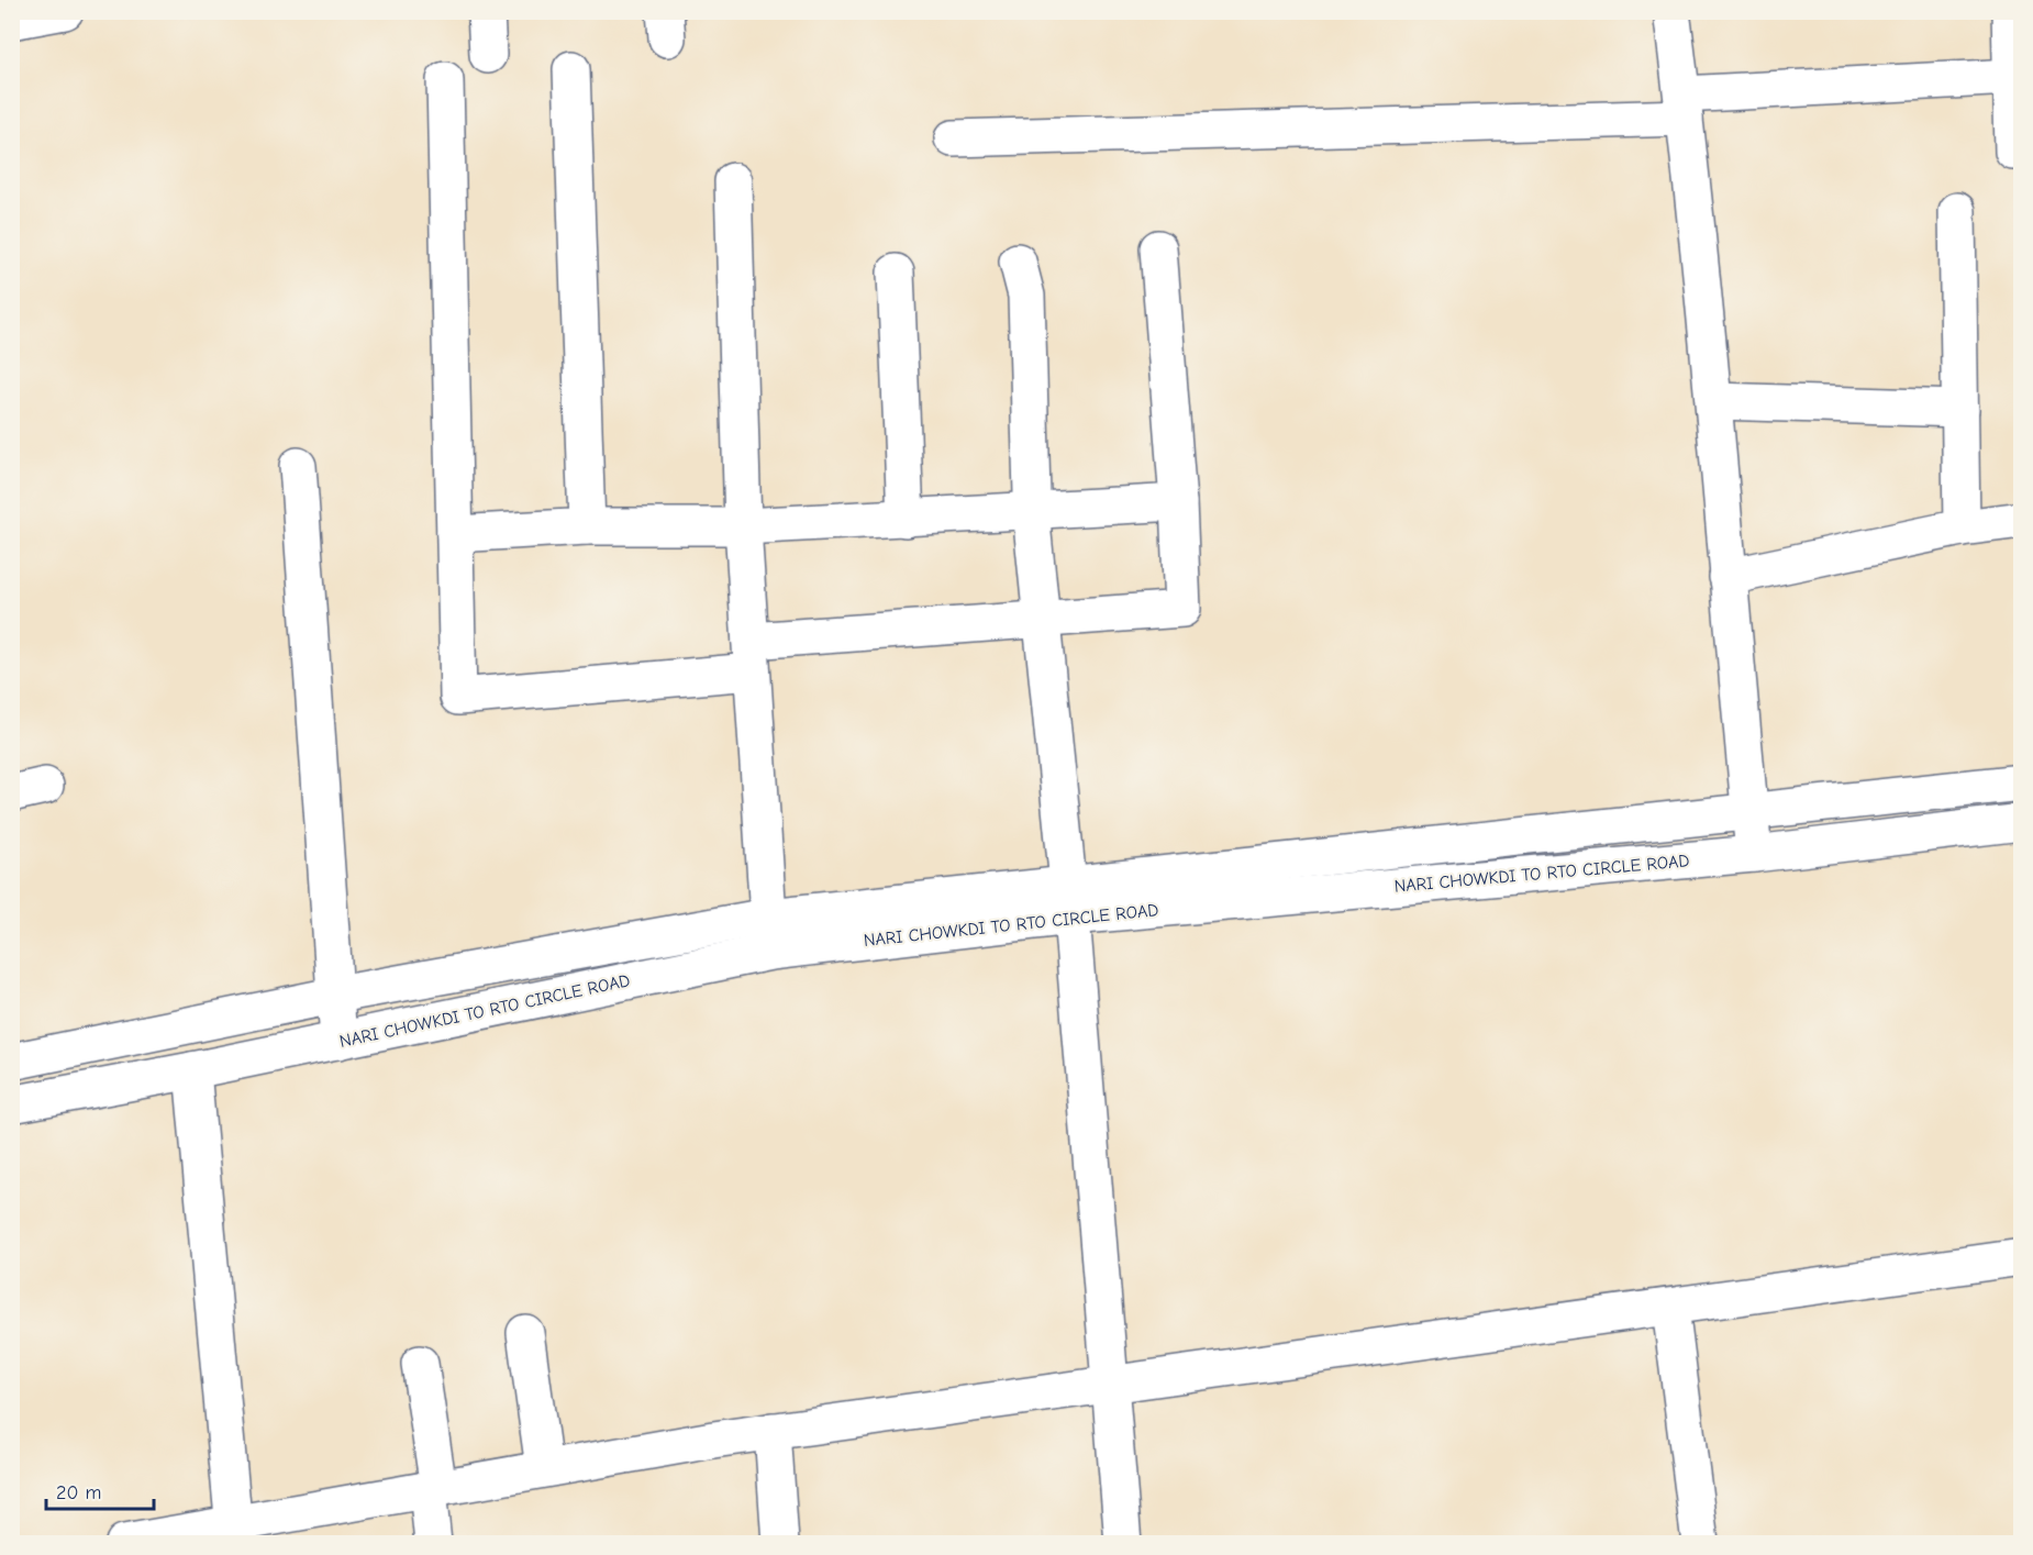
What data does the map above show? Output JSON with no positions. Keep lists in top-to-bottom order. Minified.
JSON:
{"streets":{"main road":["NARI CHOWKDI TO RTO CIRCLE ROAD"]},"scale_bar":"20 m"}
